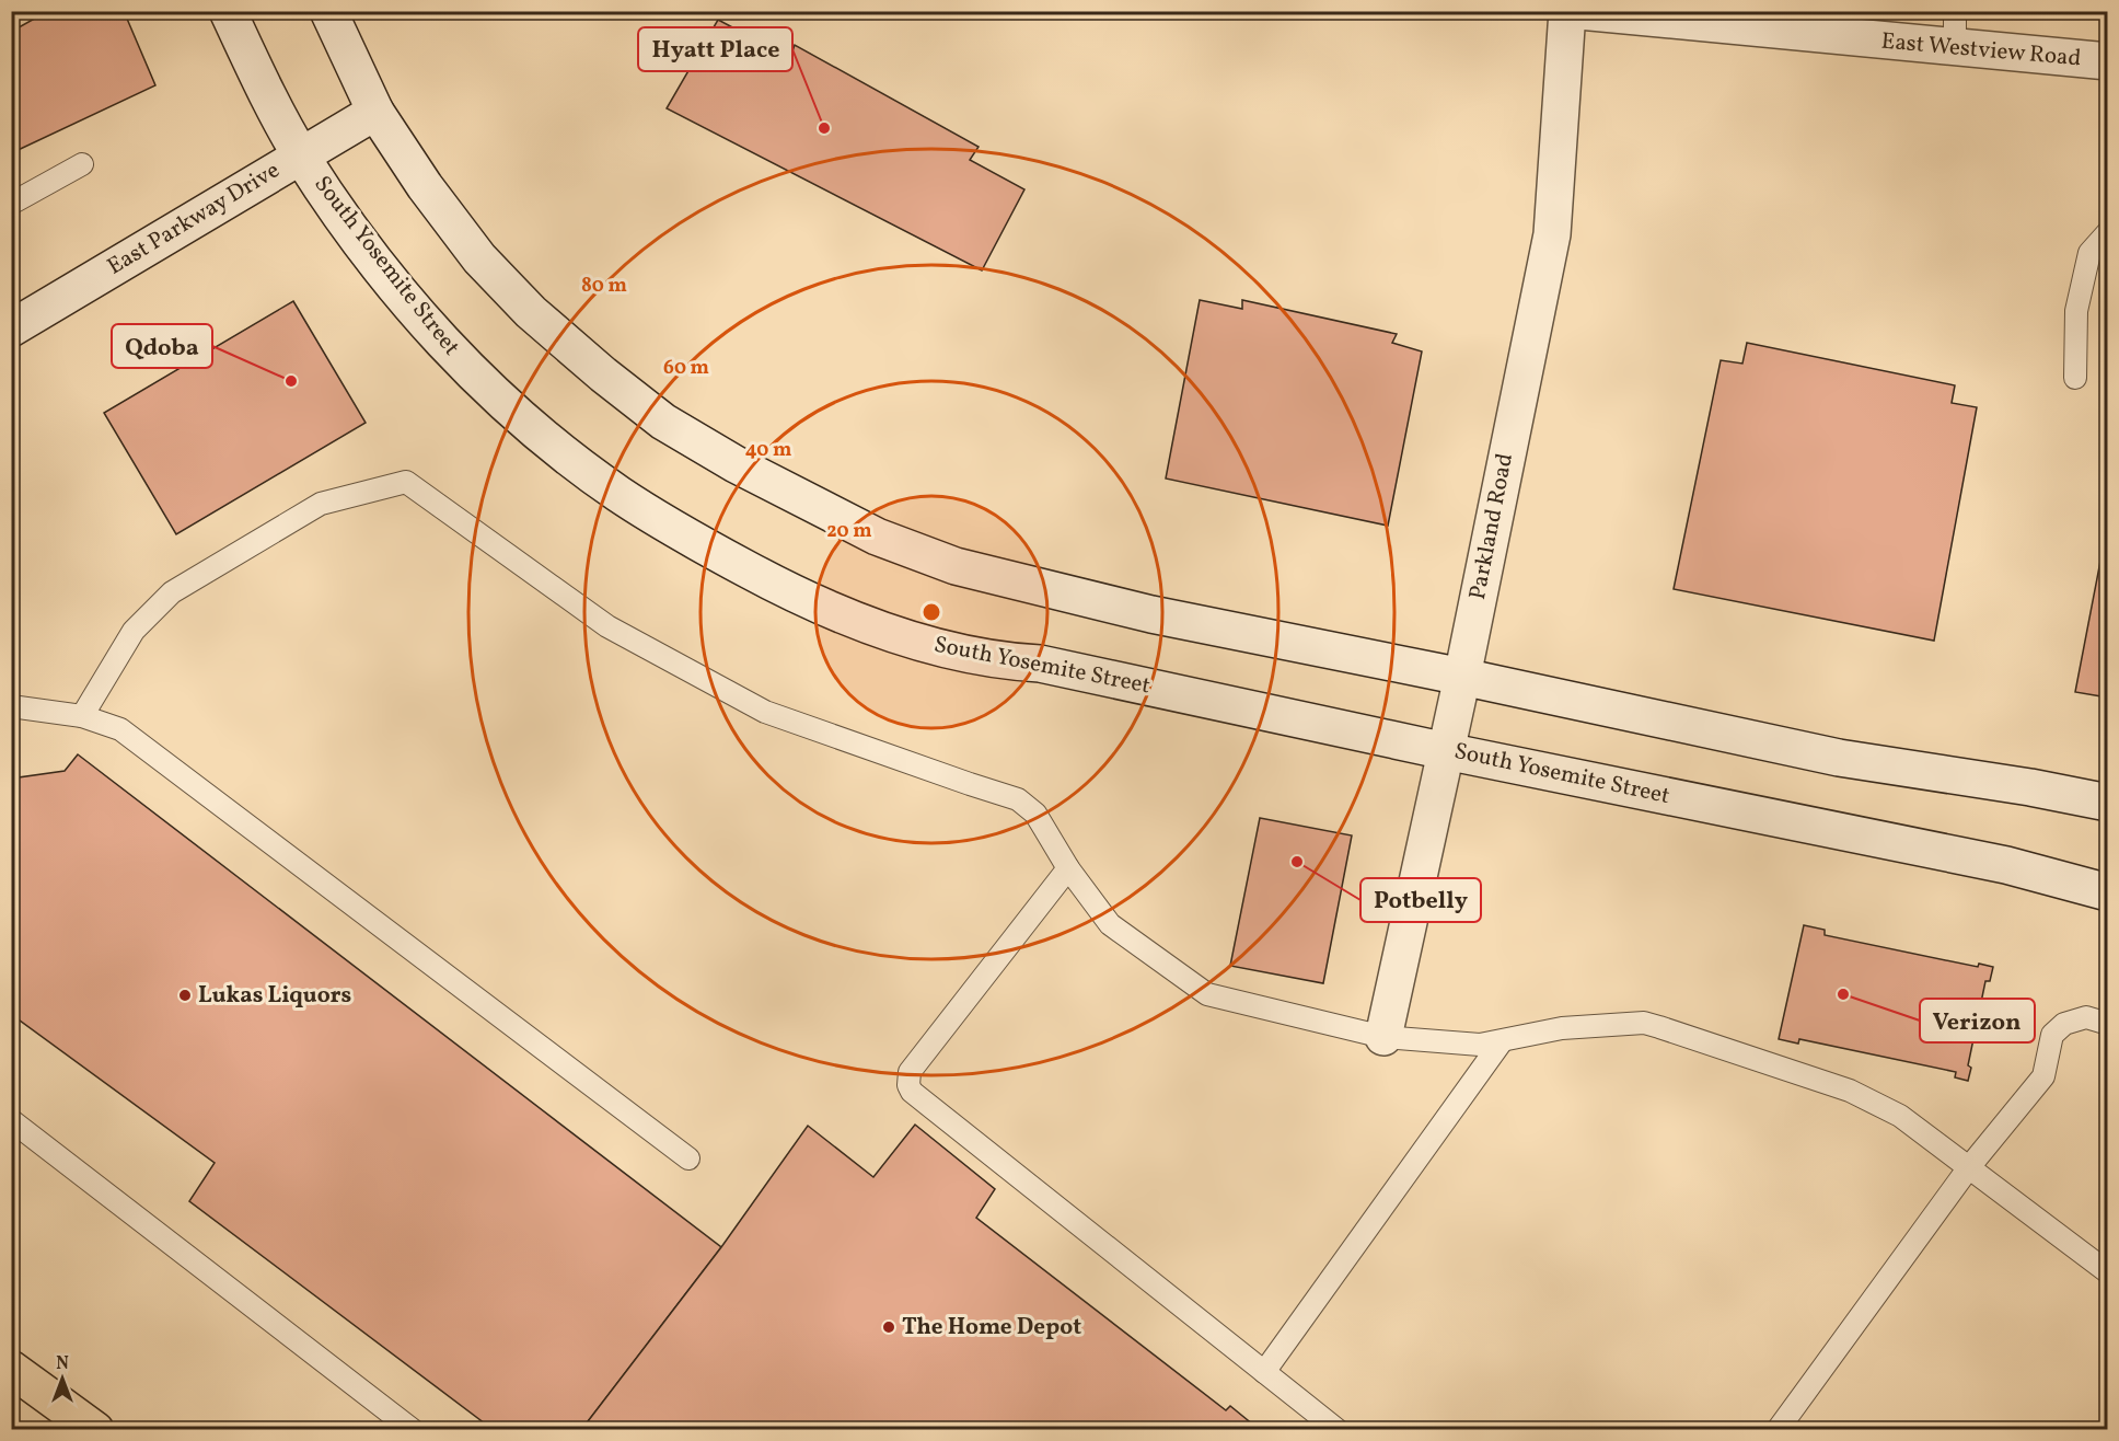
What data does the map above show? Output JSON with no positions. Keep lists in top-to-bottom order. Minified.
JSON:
{"streets":{"main road":["East Westview Road","East Parkway Drive","South Yosemite Street","Parkland Road"]},"crossings":[["East Parkway Drive","South Yosemite Street"],["South Yosemite Street","Parkland Road"]],"places":["Hyatt Place","Qdoba","Potbelly","Verizon","Lukas Liquors","The Home Depot"],"north":"top","rings":["80 m","60 m","40 m","20 m"]}
